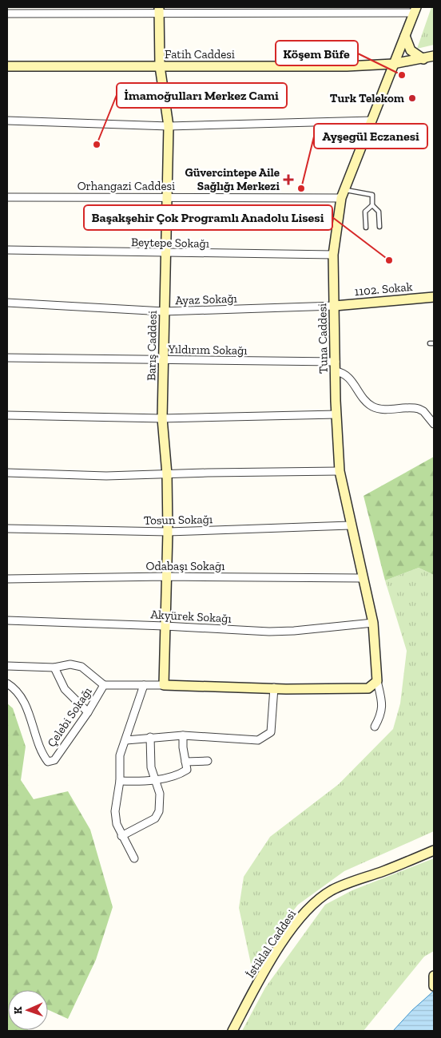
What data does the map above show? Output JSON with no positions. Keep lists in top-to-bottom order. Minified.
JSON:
{"streets":{"street":["Fatih Caddesi","Orhangazi Caddesi","Beytepe Sokağı","1102. Sokak","Ayaz Sokağı","Tuna Caddesi","Barış Caddesi","Yıldırım Sokağı","Tosun Sokağı","Odabaşı Sokağı","Akyürek Sokağı","Çelebi Sokağı","İstiklal Caddesi"]},"crossings":[["Fatih Caddesi","Tuna Caddesi"],["Fatih Caddesi","Barış Caddesi"],["Orhangazi Caddesi","Tuna Caddesi"],["Orhangazi Caddesi","Barış Caddesi"],["Beytepe Sokağı","Tuna Caddesi"],["Beytepe Sokağı","Barış Caddesi"],["1102. Sokak","Ayaz Sokağı"],["1102. Sokak","Tuna Caddesi"],["Ayaz Sokağı","Tuna Caddesi"],["Ayaz Sokağı","Barış Caddesi"],["Tuna Caddesi","Yıldırım Sokağı"],["Tuna Caddesi","Tosun Sokağı"],["Tuna Caddesi","Odabaşı Sokağı"],["Tuna Caddesi","Akyürek Sokağı"],["Barış Caddesi","Yıldırım Sokağı"],["Barış Caddesi","Tosun Sokağı"],["Barış Caddesi","Odabaşı Sokağı"],["Barış Caddesi","Akyürek Sokağı"],["Barış Caddesi","Çelebi Sokağı"]],"places":{"other":["Köşem Büfe","Turk Telekom","İmamoğulları Merkez Cami","Ayşegül Eczanesi","Başakşehir Çok Programlı Anadolu Lisesi"],"health":["Güvercintepe Aile Sağlığı Merkezi"]},"north":"left"}
